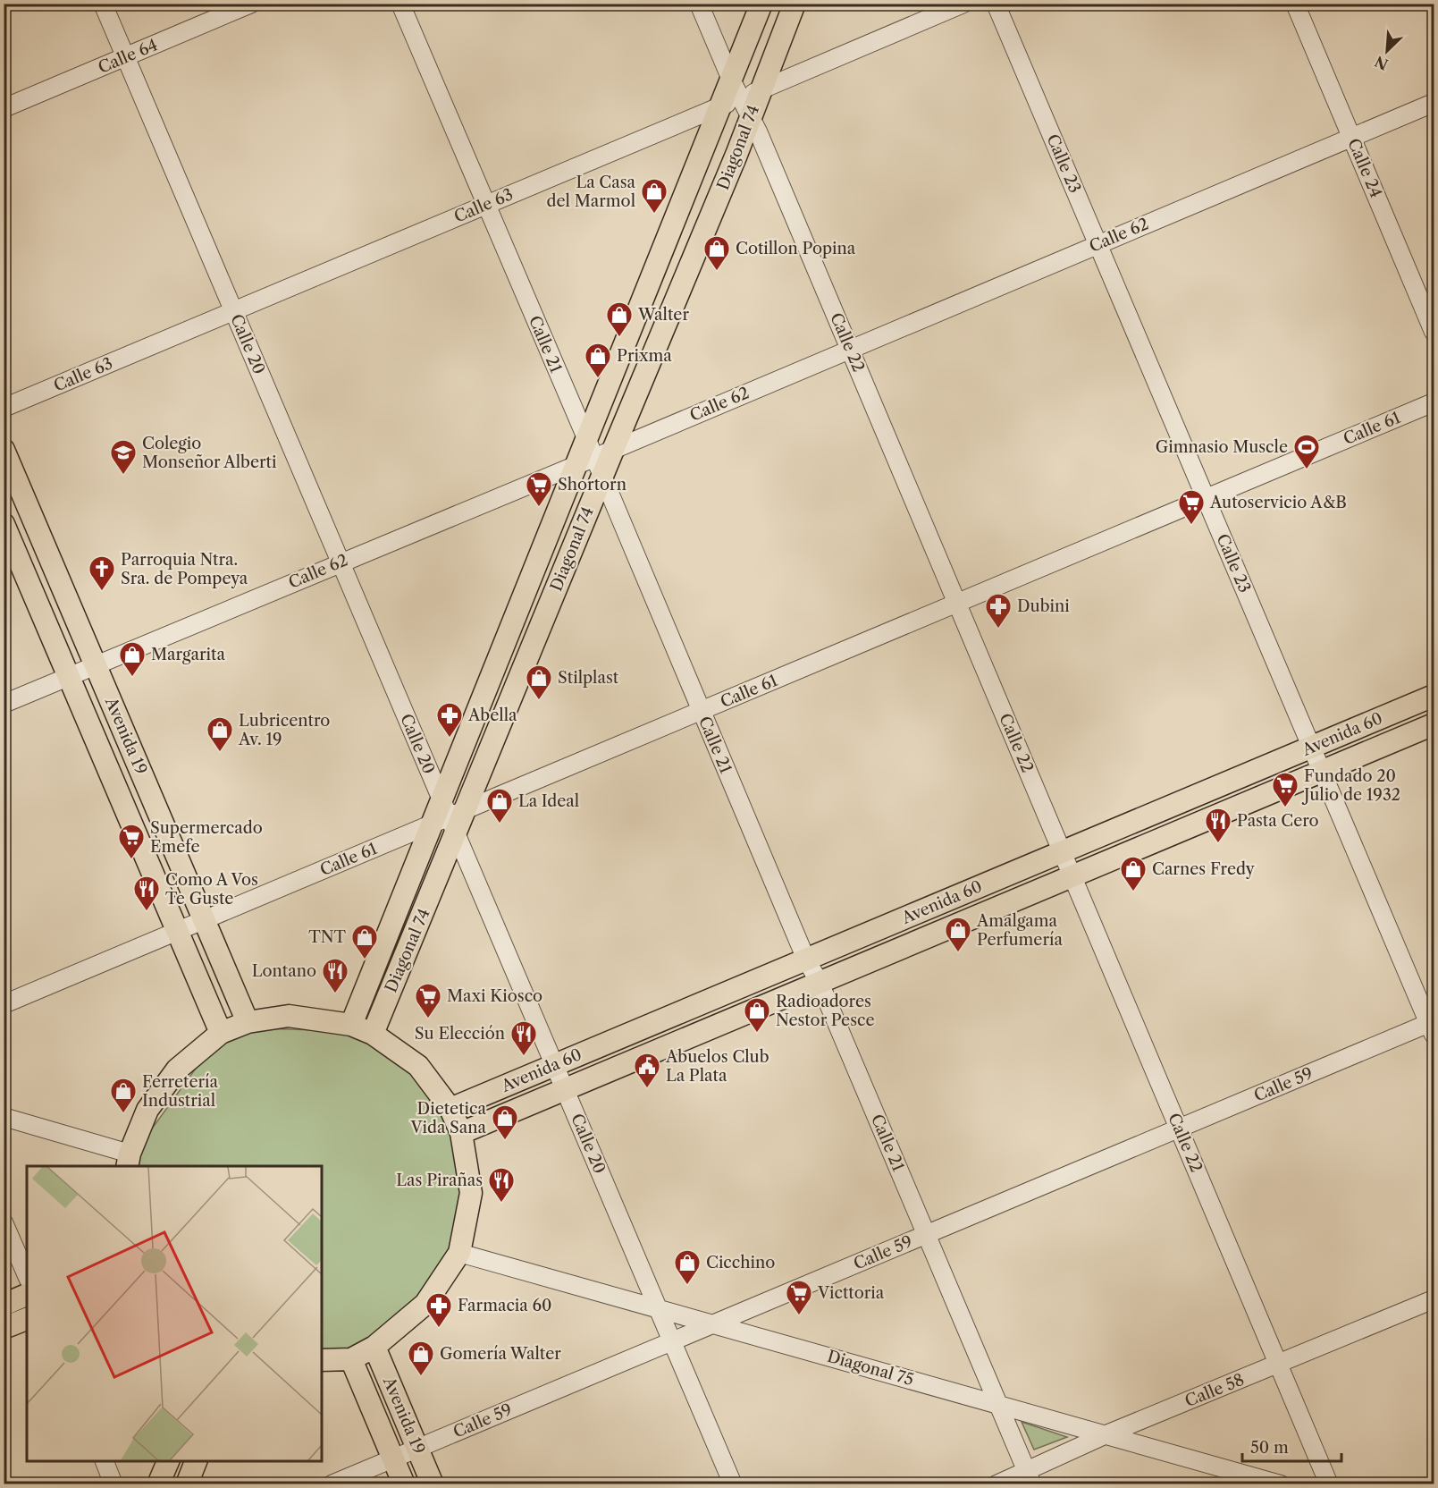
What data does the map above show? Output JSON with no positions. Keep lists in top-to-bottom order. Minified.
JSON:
{"streets":{"main road":["Diagonal 74","Avenida 60","Avenida 19"],"street":["Calle 64","Calle 23","Calle 24","Calle 63","Calle 62","Calle 22","Calle 20","Calle 21","Calle 61","Calle 59","Diagonal 75","Calle 58"]},"crossings":[["Calle 64","Calle 20"],["Diagonal 74","Calle 63"],["Diagonal 74","Calle 62"],["Diagonal 74","Calle 22"],["Diagonal 74","Calle 20"],["Diagonal 74","Calle 21"],["Diagonal 74","Calle 61"],["Calle 23","Calle 62"],["Calle 23","Calle 61"],["Calle 23","Avenida 60"],["Calle 23","Calle 59"],["Calle 24","Calle 62"],["Calle 63","Calle 20"],["Calle 63","Calle 21"],["Calle 62","Calle 22"],["Calle 62","Calle 20"],["Calle 62","Calle 21"],["Calle 62","Avenida 19"],["Calle 22","Calle 61"],["Calle 22","Avenida 60"],["Calle 22","Calle 59"],["Calle 22","Calle 58"],["Calle 20","Calle 61"],["Calle 20","Avenida 60"],["Calle 20","Calle 59"],["Calle 20","Diagonal 75"],["Calle 21","Calle 61"],["Calle 21","Avenida 60"],["Calle 21","Calle 59"],["Calle 21","Diagonal 75"],["Calle 21","Calle 58"],["Calle 61","Avenida 19"],["Avenida 19","Calle 59"],["Calle 59","Diagonal 75"],["Diagonal 75","Calle 58"]],"places":{"shop":["La Casa del Marmol","Cotillon Popina","Walter","Prixma","Margarita","Stilplast","Lubricentro Av. 19","La Ideal","Carnes Fredy","Amalgama Perfumería","TNT","Radioadores Nestor Pesce","Ferretería Industrial","Dietetica Vida Sana","Cicchino","Gomería Walter"],"sports":["Gimnasio Muscle"],"school or university":["Colegio Monseñor Alberti"],"supermarket":["Shortorn","Autoservicio A&B","Fundado 20 Julio de 1932","Supermercado Emefe","Maxi Kiosco","Victtoria"],"church":["Parroquia Ntra. Sra. de Pompeya"],"pharmacy":["Dubini","Abella","Farmacia 60"],"restaurant":["Pasta Cero","Como A Vos Te Guste","Lontano","Su Elección","Las Pirañas"],"public building":["Abuelos Club La Plata"]},"scale_bar":"50 m","north":"bottom left"}
